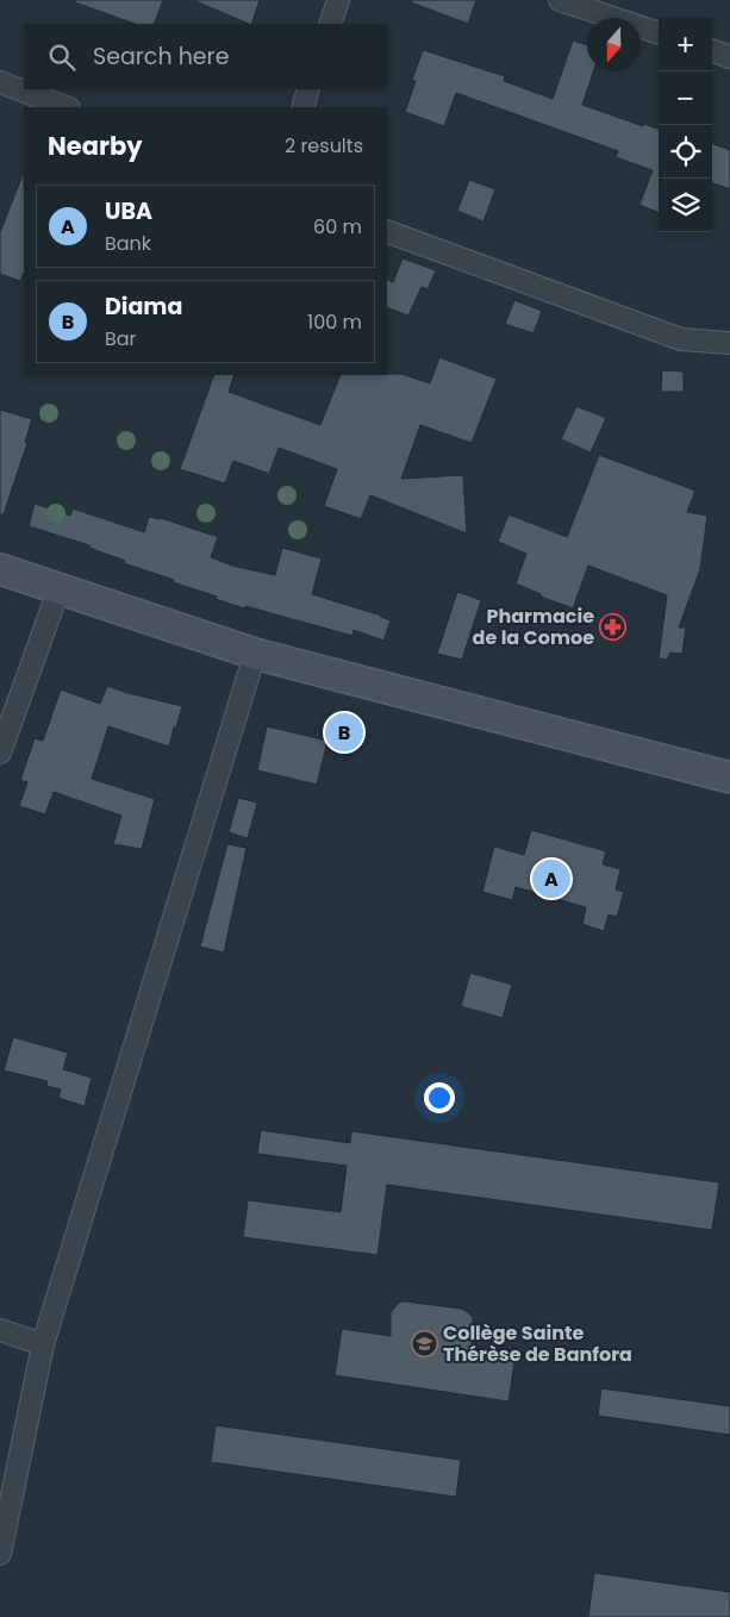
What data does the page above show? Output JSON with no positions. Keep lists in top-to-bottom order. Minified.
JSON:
{"places":{"pharmacy":["Pharmacie de la Comoe"],"school or university":["Collège Sainte Thérèse de Banfora"]},"north":"bottom","page":{"map_buttons":["+","−"],"search":"Search here","heading":["Nearby","2 results"],"list":[{"mark":"A","name":"UBA","note":"Bank","value":"60 m"},{"mark":"B","name":"Diama","note":"Bar","value":"100 m"}],"pins":["B","A"]}}
